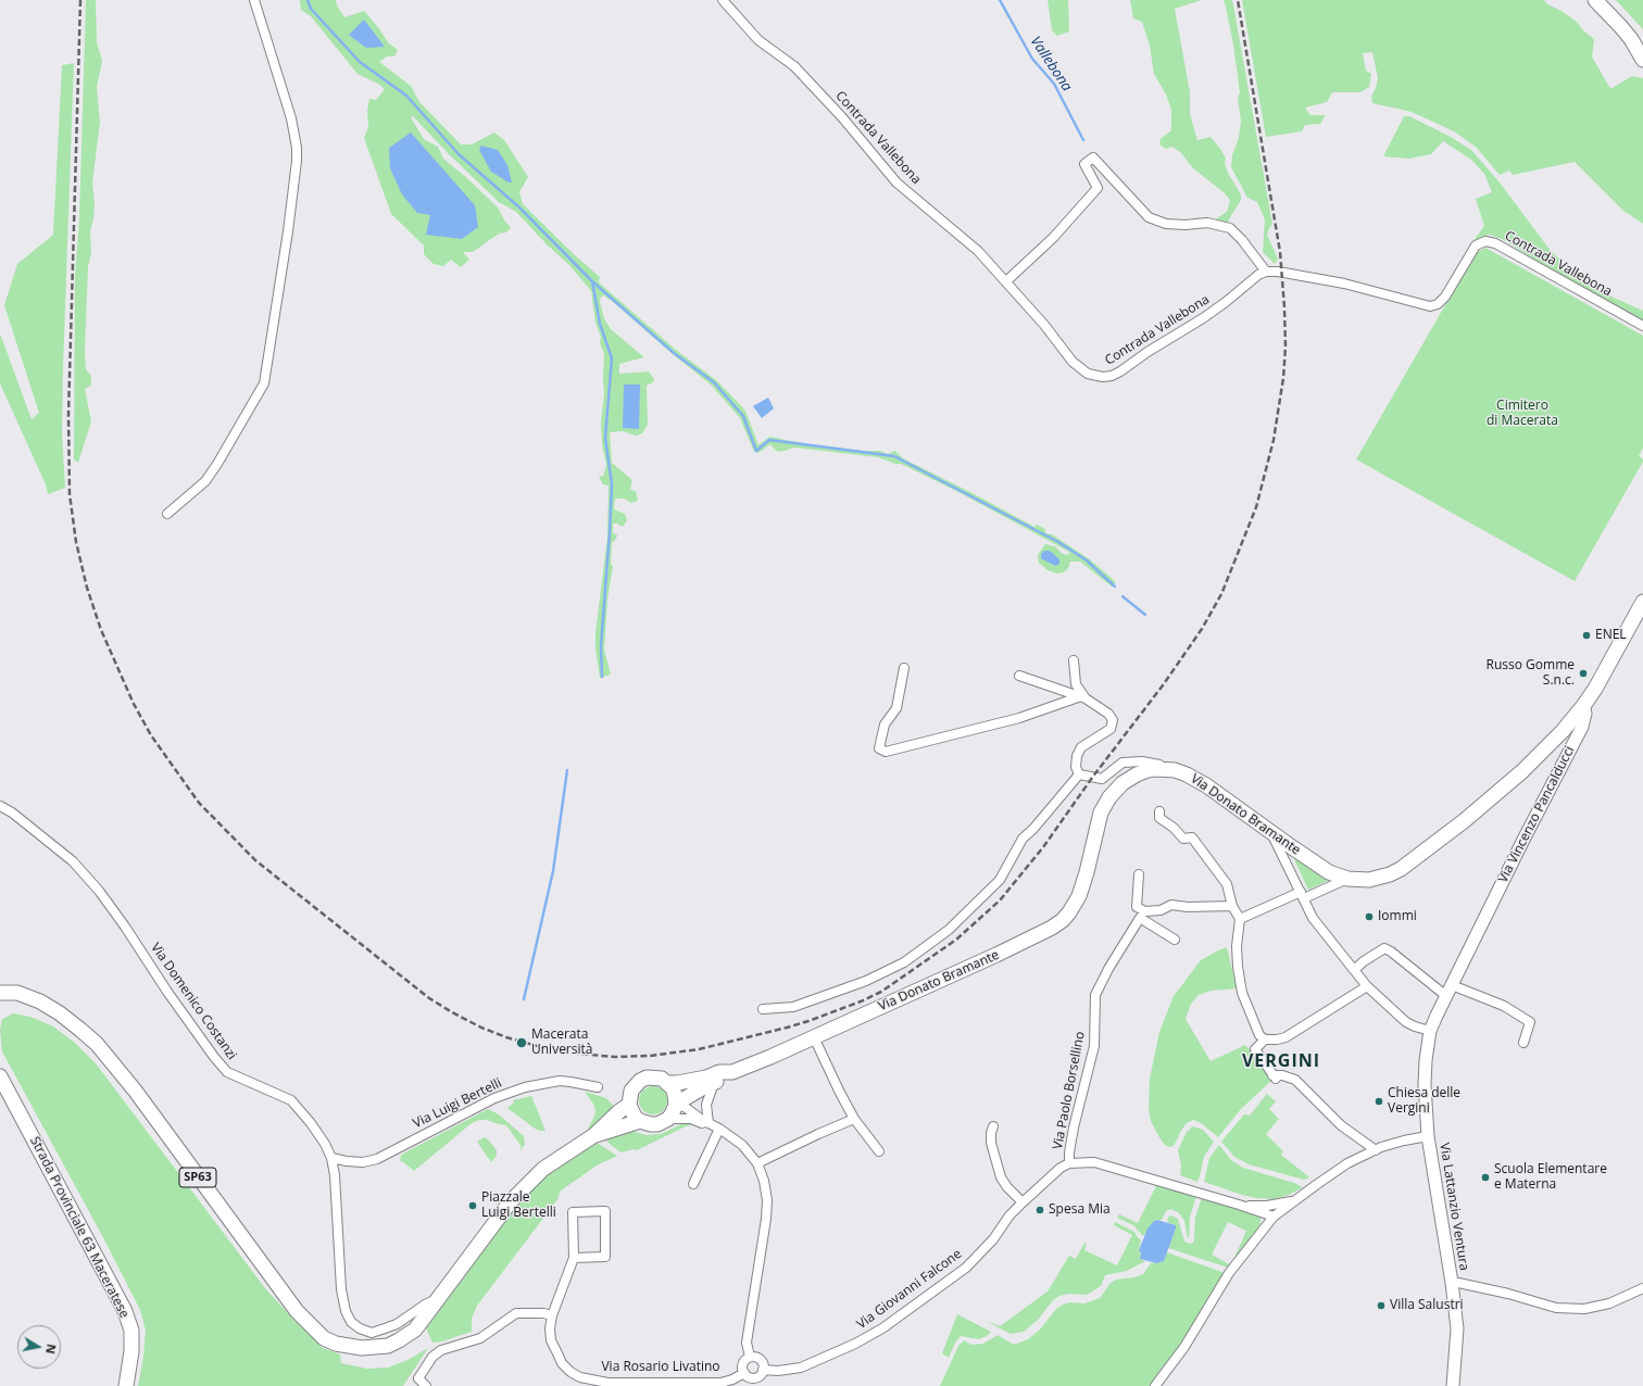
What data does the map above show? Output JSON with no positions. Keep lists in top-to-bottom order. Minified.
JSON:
{"streets":{"main road":["Via Donato Bramante","Via Vincenzo Pancalducci","SP63","Via Lattanzio Ventura","Strada Provinciale 63 Maceratese"],"street":["Contrada Vallebona","Via Domenico Costanzi","Via Paolo Borsellino","Via Luigi Bertelli","Via Giovanni Falcone","Via Rosario Livatino"]},"crossings":[["Via Donato Bramante","Via Vincenzo Pancalducci"],["Via Vincenzo Pancalducci","Via Lattanzio Ventura"],["Via Domenico Costanzi","Via Luigi Bertelli"],["Via Domenico Costanzi","SP63"],["Via Paolo Borsellino","Via Giovanni Falcone"],["Via Giovanni Falcone","Via Rosario Livatino"]],"districts":["VERGINI"],"water":["Vallebona"],"parks":["Cimitero di Macerata"],"places":["ENEL","Russo Gomme S.n.c.","Iommi","Macerata Università","Chiesa delle Vergini","Scuola Elementare e Materna","Piazzale Luigi Bertelli","Spesa Mia","Villa Salustri"],"north":"right"}
